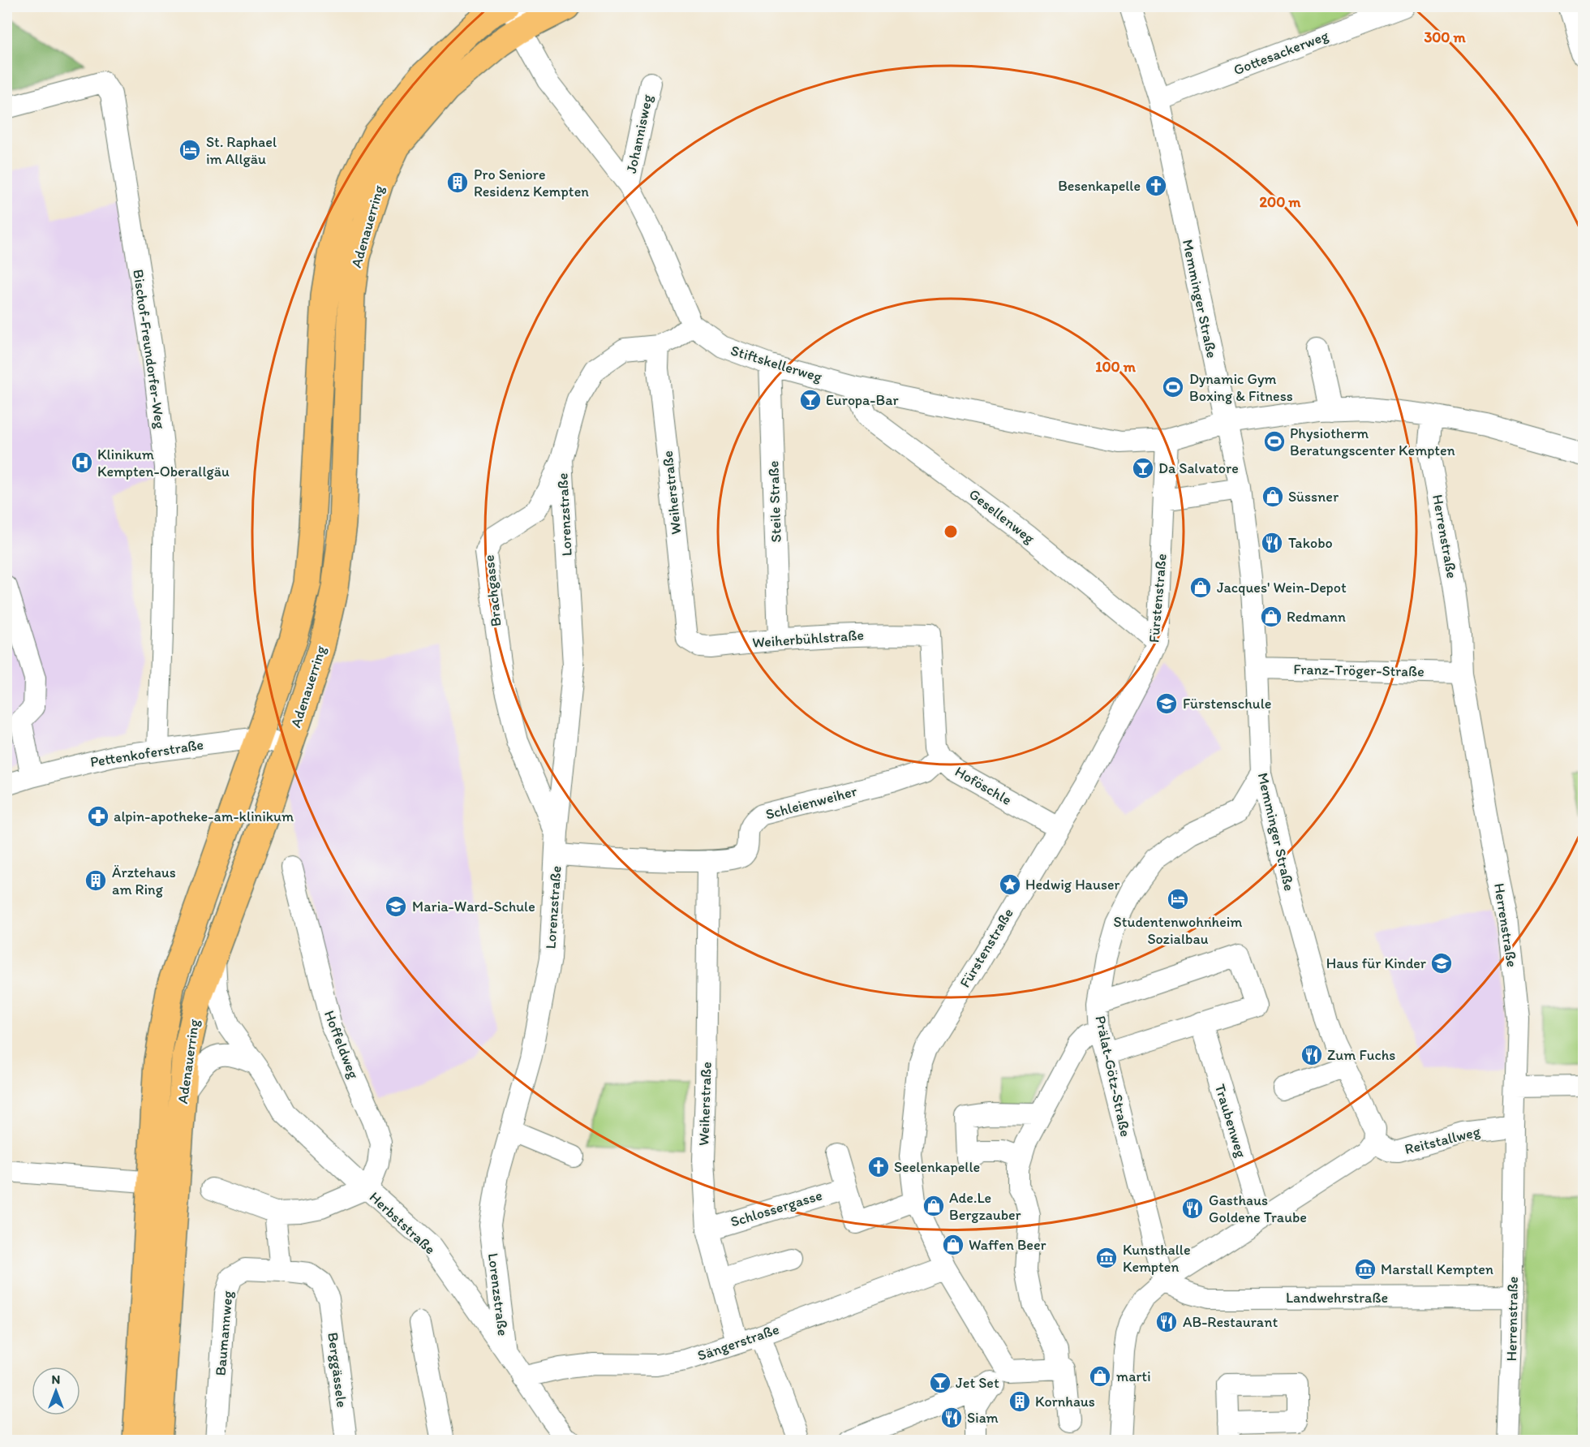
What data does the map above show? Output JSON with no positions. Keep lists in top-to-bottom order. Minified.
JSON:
{"streets":{"main road":["Adenauerring"],"street":["Gottesackerweg","Johannisweg","Memminger Straße","Bischof-Freundorfer-Weg","Stiftskellerweg","Weiherstraße","Steile Straße","Lorenzstraße","Gesellenweg","Herrenstraße","Brachgasse","Fürstenstraße","Weiherbühlstraße","Franz-Tröger-Straße","Pettenkoferstraße","Hoföschle","Schleienweiher","Hoffeldweg","Prälat-Götz-Straße","Traubenweg","Reitstallweg","Schlossergasse","Herbststraße","Landwehrstraße","Baumannweg","Sängerstraße","Berggässele"]},"crossings":[["Gottesackerweg","Memminger Straße"],["Adenauerring","Pettenkoferstraße"],["Adenauerring","Herbststraße"],["Memminger Straße","Stiftskellerweg"],["Memminger Straße","Franz-Tröger-Straße"],["Memminger Straße","Reitstallweg"],["Bischof-Freundorfer-Weg","Pettenkoferstraße"],["Stiftskellerweg","Steile Straße"],["Stiftskellerweg","Gesellenweg"],["Stiftskellerweg","Herrenstraße"],["Stiftskellerweg","Brachgasse"],["Stiftskellerweg","Fürstenstraße"],["Weiherstraße","Brachgasse"],["Weiherstraße","Weiherbühlstraße"],["Weiherstraße","Schleienweiher"],["Weiherstraße","Schlossergasse"],["Weiherstraße","Sängerstraße"],["Steile Straße","Weiherbühlstraße"],["Lorenzstraße","Brachgasse"],["Lorenzstraße","Schleienweiher"],["Lorenzstraße","Herbststraße"],["Gesellenweg","Fürstenstraße"],["Herrenstraße","Franz-Tröger-Straße"],["Herrenstraße","Reitstallweg"],["Herrenstraße","Landwehrstraße"],["Fürstenstraße","Hoföschle"],["Fürstenstraße","Sängerstraße"],["Weiherbühlstraße","Hoföschle"],["Hoföschle","Schleienweiher"],["Hoffeldweg","Herbststraße"],["Prälat-Götz-Straße","Landwehrstraße"],["Herbststraße","Sängerstraße"],["Baumannweg","Berggässele"]],"places":{"hotel":["St. Raphael im Allgäu","Studentenwohnheim Sozialbau"],"building":["Pro Seniore Residenz Kempten","Ärztehaus am Ring","Kornhaus"],"church":["Besenkapelle","Seelenkapelle"],"sports":["Dynamic Gym Boxing & Fitness","Physiotherm Beratungscenter Kempten"],"bar":["Europa-Bar","Da Salvatore","Jet Set"],"hospital":["Klinikum Kempten-Oberallgäu"],"shop":["Süssner","Jacques' Wein-Depot","Redmann","Ade.Le Bergzauber","Waffen Beer","marti"],"restaurant":["Takobo","Zum Fuchs","Gasthaus Goldene Traube","AB-Restaurant","Siam"],"school or university":["Fürstenschule","Maria-Ward-Schule","Haus für Kinder"],"pharmacy":["alpin-apotheke-am-klinikum"],"place":["Hedwig Hauser"],"museum":["Kunsthalle Kempten","Marstall Kempten"]},"north":"top","rings":["300 m","200 m","100 m"]}
